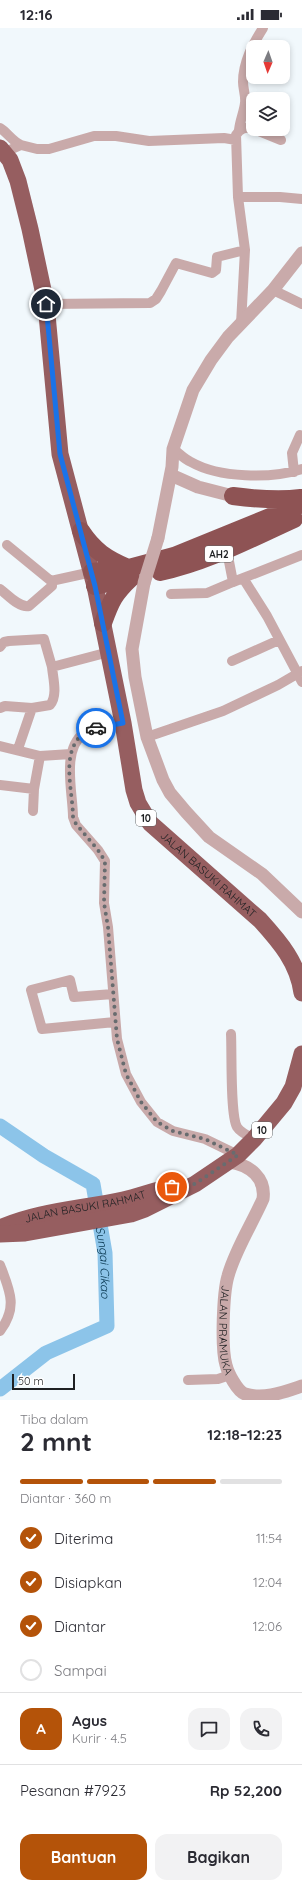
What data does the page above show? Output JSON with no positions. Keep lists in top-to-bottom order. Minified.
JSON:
{"streets":{"highway":["AH2","10","JALAN BASUKI RAHMAT"],"street":["JALAN PRAMUKA"]},"crossings":[["AH2","10"],["AH2","JALAN BASUKI RAHMAT"],["10","JALAN BASUKI RAHMAT"],["JALAN BASUKI RAHMAT","JALAN PRAMUKA"]],"water":["Sungai Cikao"],"scale_bar":"50 m","north":"bottom","page":{"status":"12:16","scale":"50 m","heading":["2 mnt","Tiba dalam","12:18–12:23"],"panel":["Agus","Kurir · 4.5","Pesanan #7923","Rp 52,200"],"bar":"Diantar · 360 m","list":[["Diterima","11:54"],["Disiapkan","12:04"],["Diantar","12:06"],"Sampai"],"round":"A","buttons":["Bantuan","Bagikan"]}}
